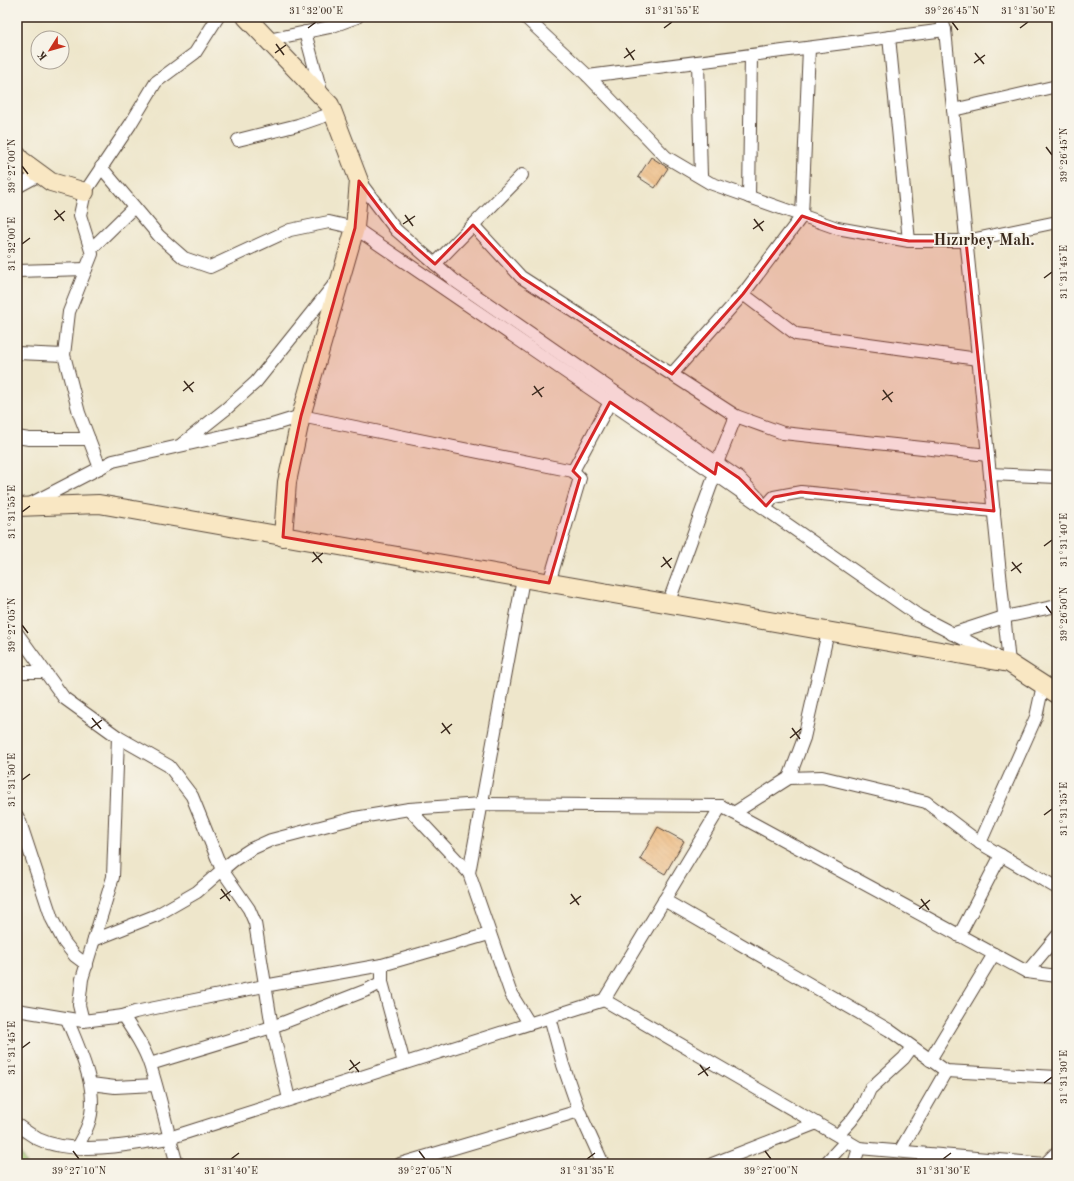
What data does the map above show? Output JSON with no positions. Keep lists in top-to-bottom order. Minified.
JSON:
{"districts":["Hızırbey Mah."],"north":"bottom left","coordinates":["31°32'00\"E","31°31'55\"E","39°26'45\"N","31°31'50\"E","39°27'00\"N","31°31'45\"E","31°31'40\"E","39°26'50\"N","39°27'05\"N","31°31'35\"E","31°31'30\"E","39°27'10\"N"]}
